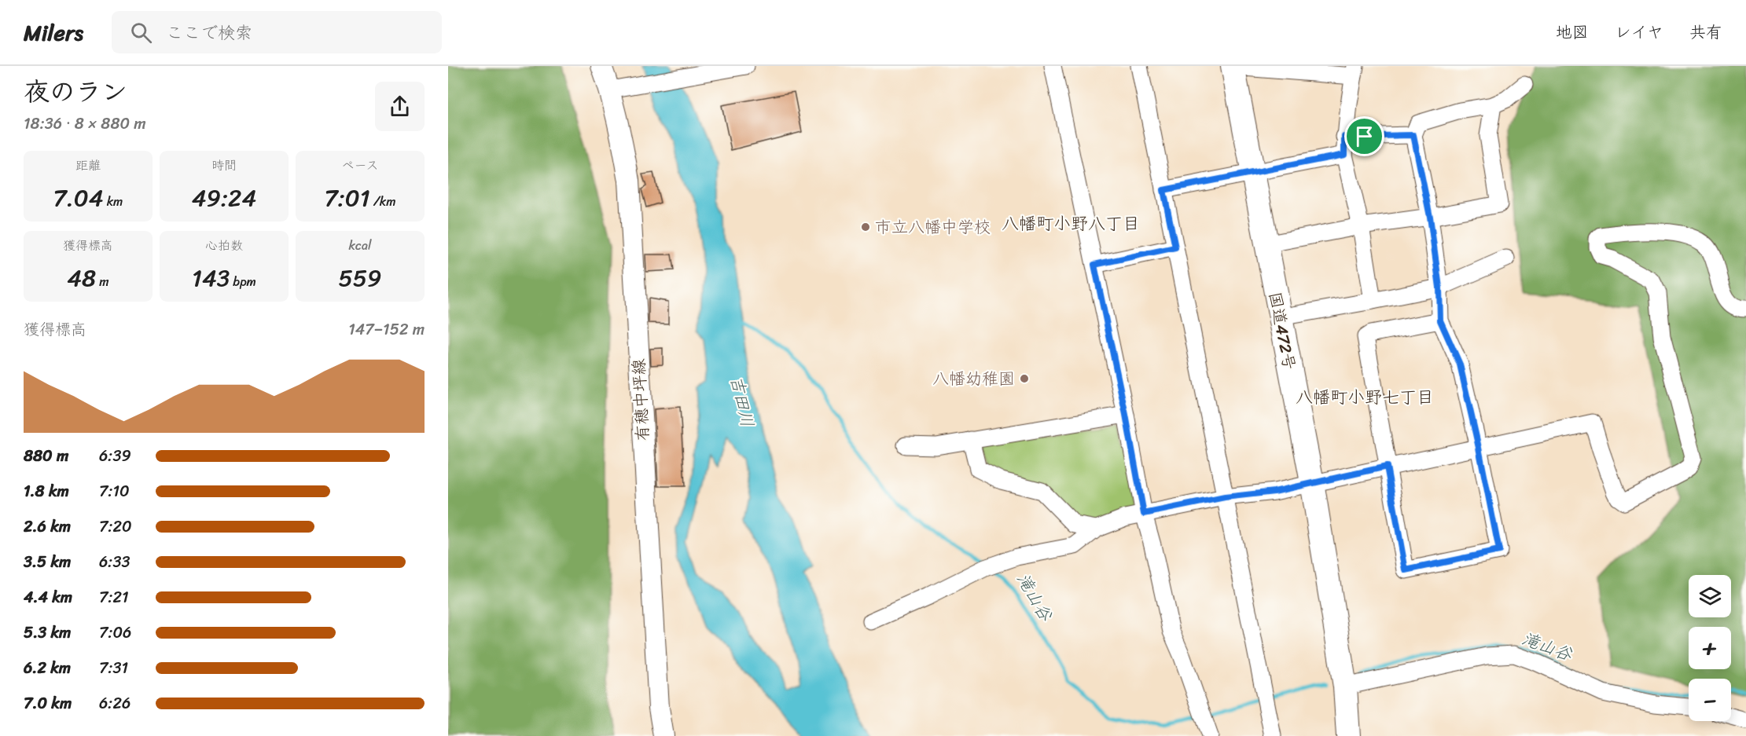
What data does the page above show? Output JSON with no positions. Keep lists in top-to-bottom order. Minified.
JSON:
{"streets":{"highway":["国道472号"],"main road":["有穂中坪線"]},"districts":["八幡町小野八丁目","八幡町小野七丁目"],"water":["吉田川","滝山谷"],"places":["市立八幡中学校","八幡幼稚園"],"page":{"header":"Milers","search":"ここで検索","nav":["地図","レイヤ","共有"],"heading":["夜のラン","18:36 · 8 × 880 m"],"stats":[["距離","7.04 km"],["時間","49:24"],["ペース","7:01 /km"],["獲得標高","48 m"],["心拍数","143 bpm"],["kcal","559"]],"chart":["獲得標高","147–152 m"],"list":[{"name":"880 m","note":"6:39"},{"name":"1.8 km","note":"7:10"},{"name":"2.6 km","note":"7:20"},{"name":"3.5 km","note":"6:33"},{"name":"4.4 km","note":"7:21"},{"name":"5.3 km","note":"7:06"},{"name":"6.2 km","note":"7:31"},{"name":"7.0 km","note":"6:26"}],"map_buttons":["+","−"]}}
